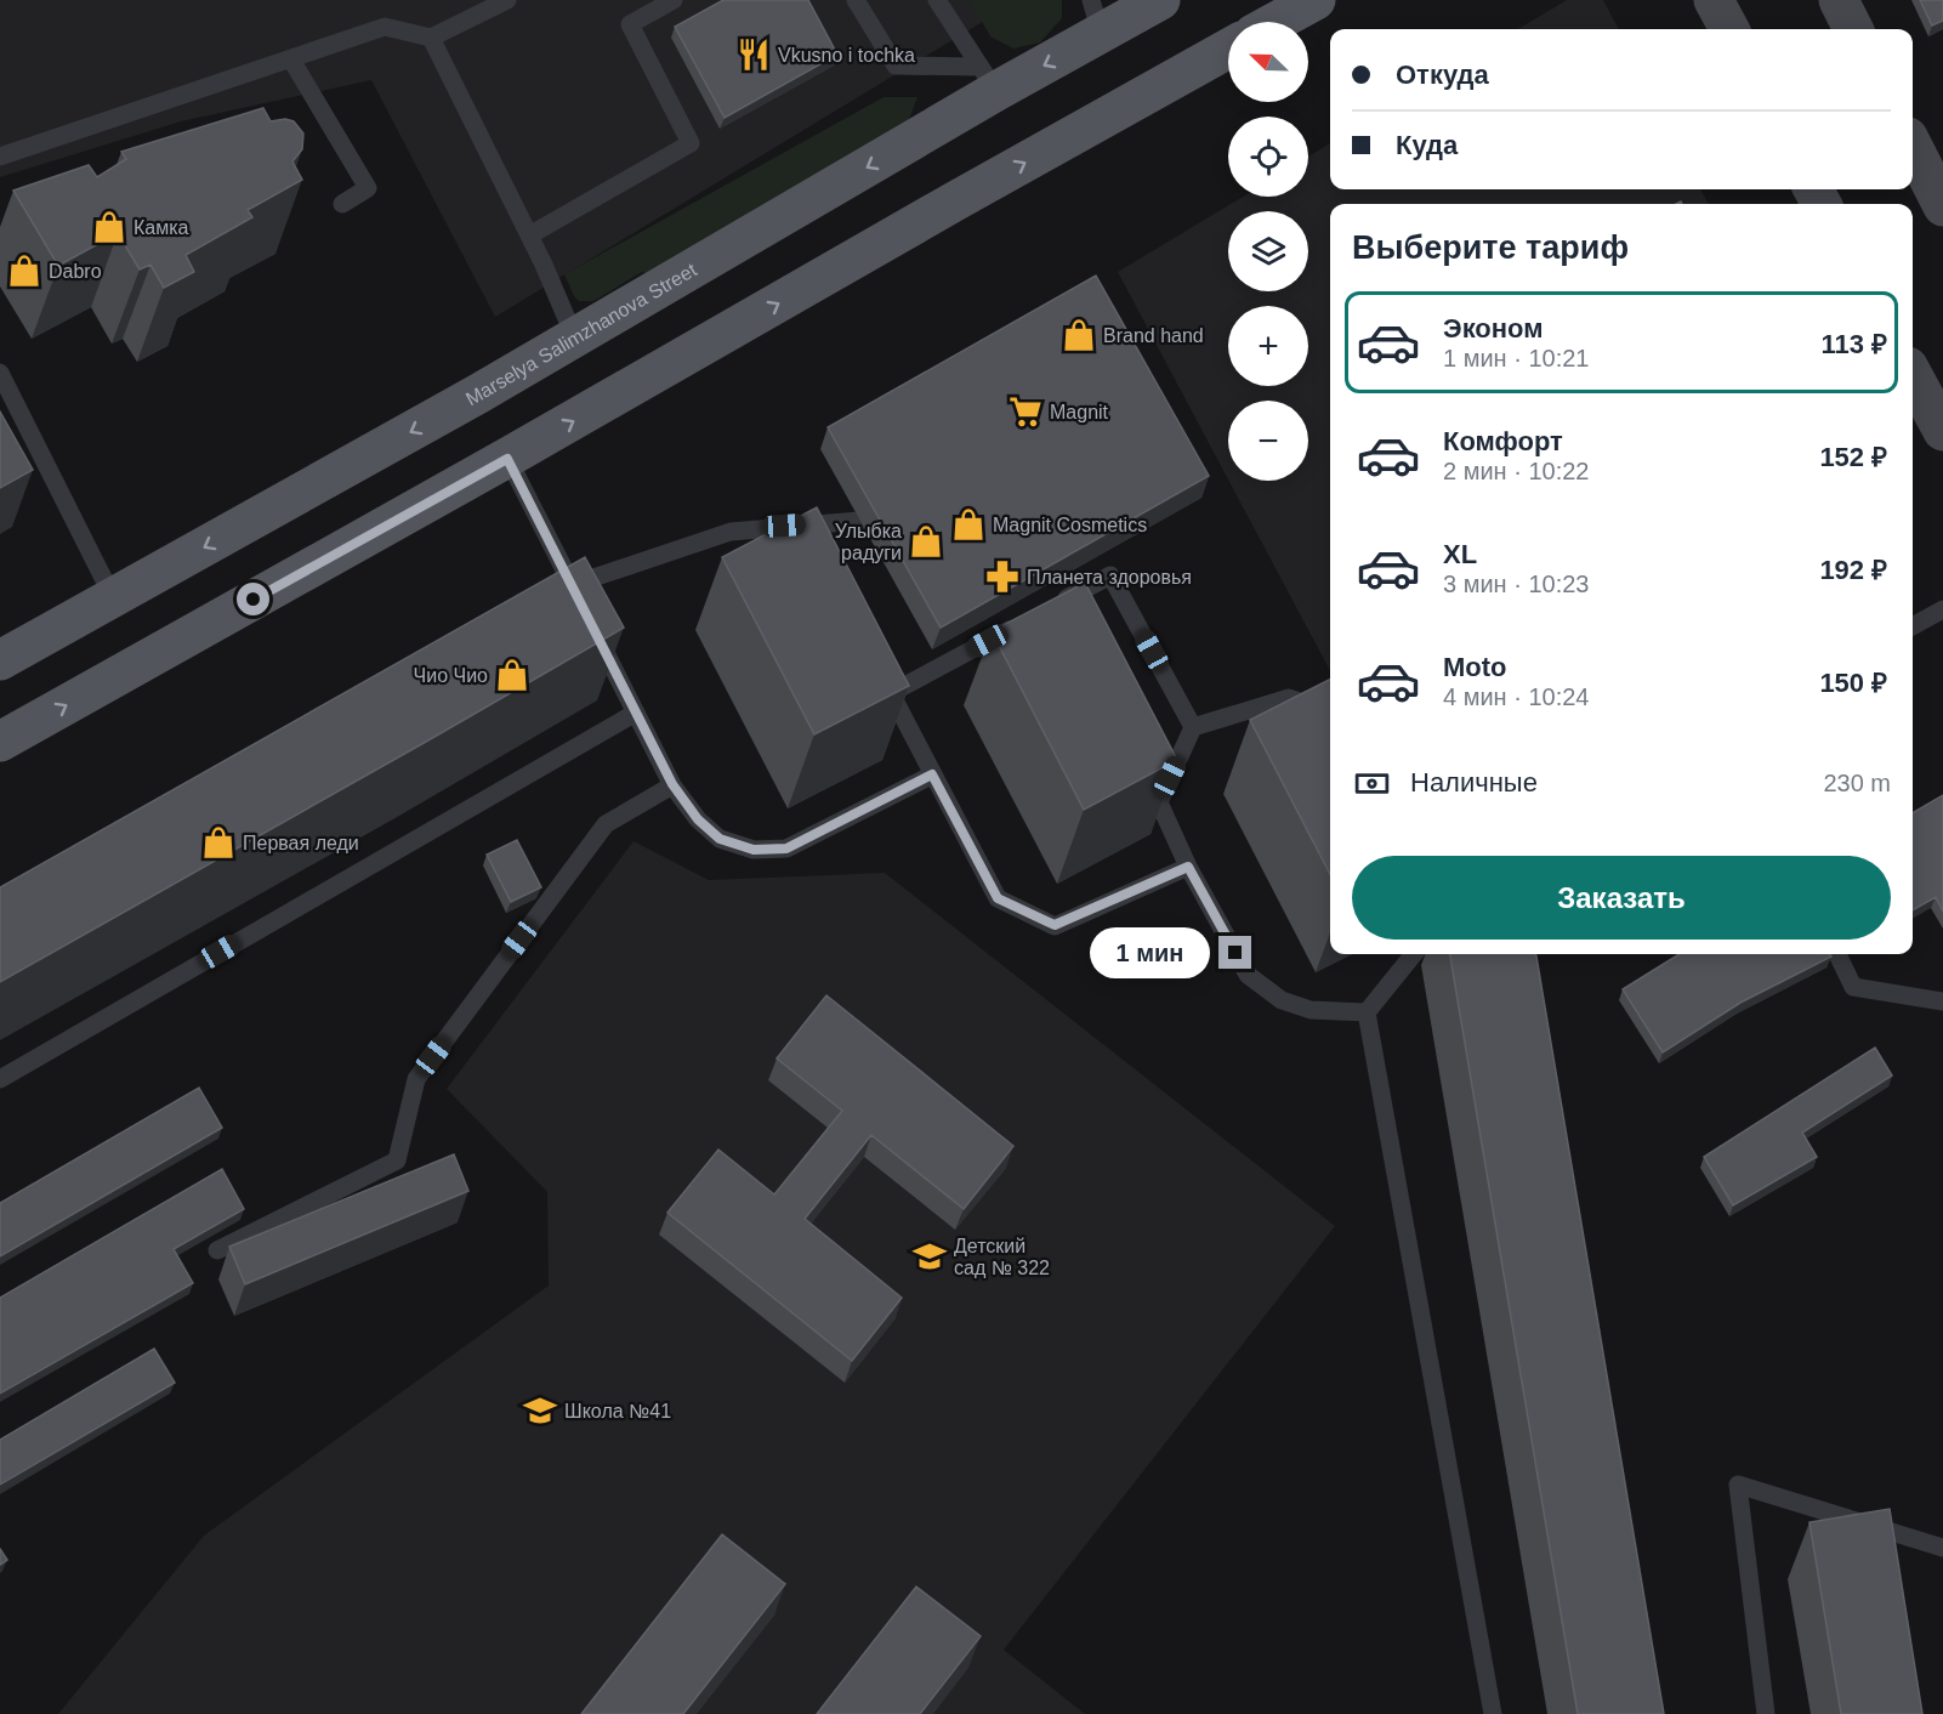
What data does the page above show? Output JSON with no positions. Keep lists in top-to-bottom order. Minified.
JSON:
{"streets":{"main road":["Marselya Salimzhanova Street"]},"places":{"restaurant":["Vkusno i tochka"],"shop":["Камка","Dabro","Brand hand","Magnit Cosmetics","Улыбка радуги","Чио Чио","Первая леди"],"supermarket":["Magnit"],"pharmacy":["Планета здоровья"],"school or university":["Детский сад № 322","Школа №41"]},"north":"top left","page":{"map_buttons":["+","−"],"banner":["Откуда","Куда"],"heading":"Выберите тариф","list":[{"name":"Эконом","note":"1 мин · 10:21","value":"113 ₽"},{"name":"Комфорт","note":"2 мин · 10:22","value":"152 ₽"},{"name":"XL","note":"3 мин · 10:23","value":"192 ₽"},{"name":"Moto","note":"4 мин · 10:24","value":"150 ₽"}],"pay":["Наличные","230 m"],"buttons":"Заказать","bubble":"1 мин"}}
